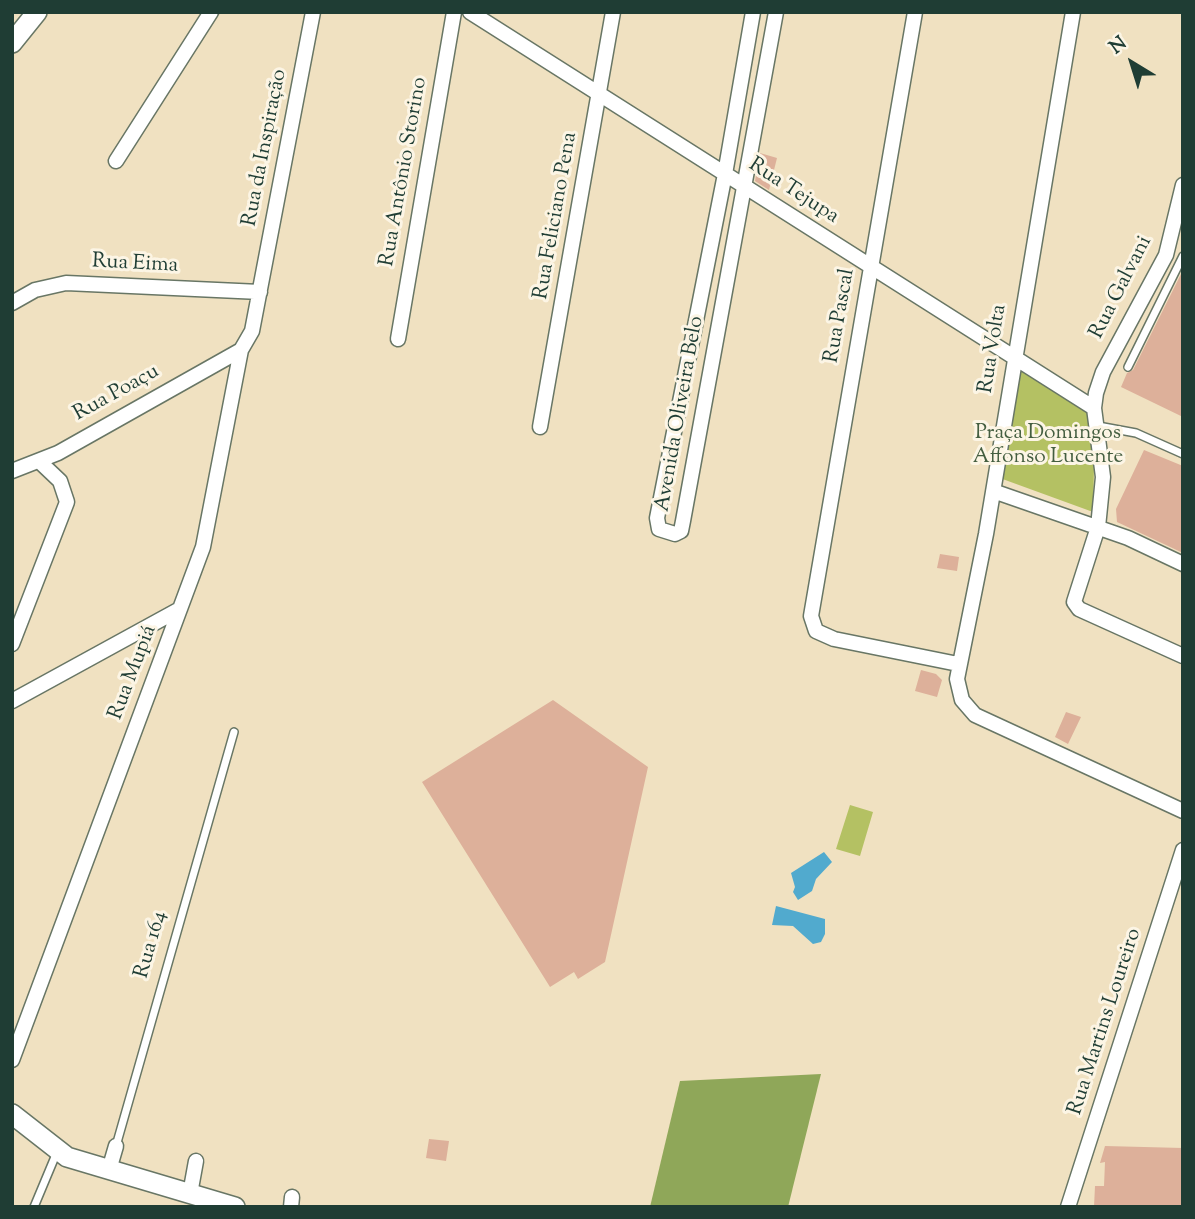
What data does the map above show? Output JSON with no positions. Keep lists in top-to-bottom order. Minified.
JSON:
{"streets":{"street":["Rua da Inspiração","Rua Antônio Storino","Rua Tejupa","Rua Feliciano Pena","Rua Eima","Rua Galvani","Rua Pascal","Rua Volta","Rua Poaçu","Avenida Oliveira Belo","Rua Mupiá","Rua 164","Rua Martins Loureiro"]},"crossings":[["Rua da Inspiração","Rua Eima"],["Rua da Inspiração","Rua Mupiá"],["Rua Tejupa","Rua Feliciano Pena"],["Rua Tejupa","Rua Galvani"],["Rua Tejupa","Rua Pascal"],["Rua Tejupa","Rua Volta"],["Rua Tejupa","Avenida Oliveira Belo"],["Rua Eima","Rua Mupiá"],["Rua Pascal","Rua Volta"],["Rua Poaçu","Rua Mupiá"]],"parks":["Praça Domingos Affonso Lucente"],"north":"top left"}
